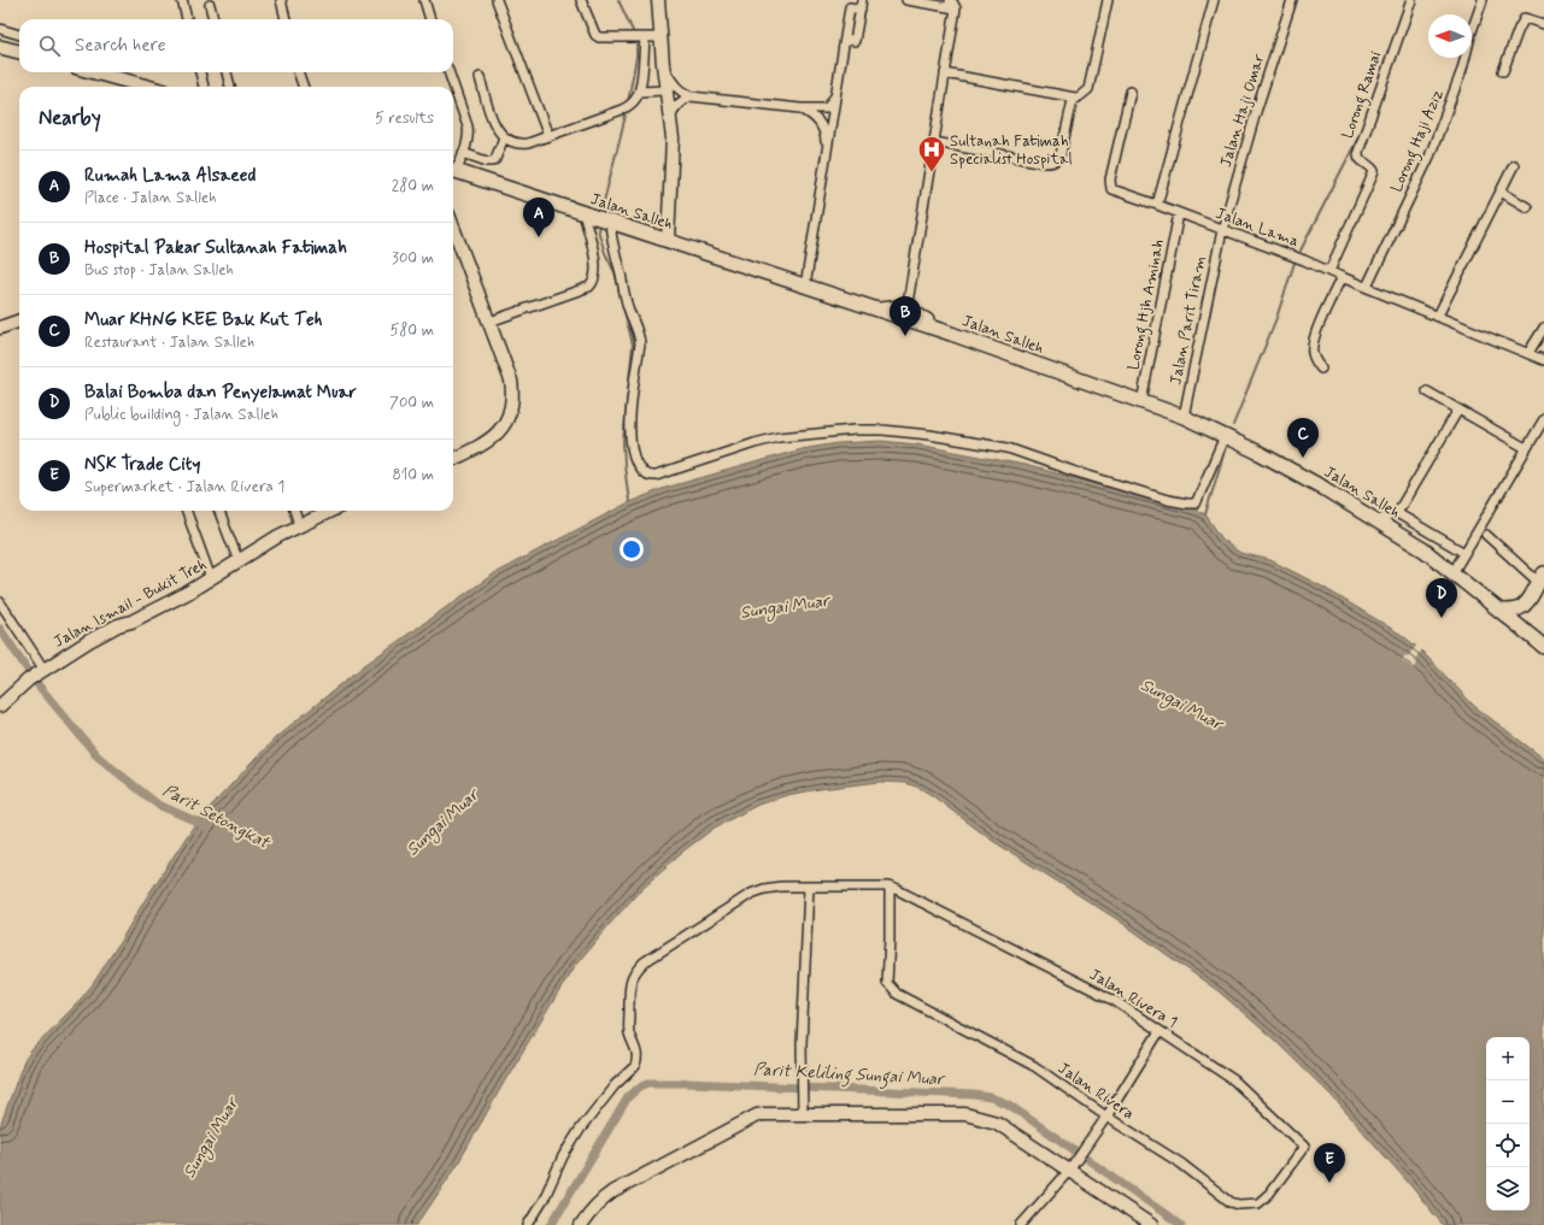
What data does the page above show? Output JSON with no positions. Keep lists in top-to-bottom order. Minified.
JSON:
{"streets":{"main road":["Jalan Salleh"],"street":["Lorong Ramai","Jalan Haji Omar","Lorong Haji Aziz","Jalan Lama","Lorong Hjh Aminah","Jalan Parit Tiram","Jalan Ismail - Bukit Treh","Jalan Rivera 1","Jalan Rivera"]},"crossings":[["Lorong Ramai","Jalan Lama"],["Jalan Haji Omar","Jalan Lama"],["Jalan Haji Omar","Jalan Parit Tiram"],["Lorong Haji Aziz","Jalan Lama"],["Jalan Salleh","Lorong Hjh Aminah"],["Jalan Salleh","Jalan Parit Tiram"],["Jalan Lama","Lorong Hjh Aminah"],["Jalan Lama","Jalan Parit Tiram"],["Jalan Rivera 1","Jalan Rivera"]],"water":["Sungai Muar","Parit Setongkat","Parit Keliling Sungai Muar"],"places":{"hospital":["Sultanah Fatimah Specialist Hospital"]},"north":"left","page":{"search":"Search here","heading":["Nearby","5 results"],"list":[{"mark":"A","name":"Rumah Lama Alsaeed","note":"Place · Jalan Salleh","value":"280 m"},{"mark":"B","name":"Hospital Pakar Sultanah Fatimah","note":"Bus stop · Jalan Salleh","value":"300 m"},{"mark":"C","name":"Muar KHNG KEE Bak Kut Teh","note":"Restaurant · Jalan Salleh","value":"580 m"},{"mark":"D","name":"Balai Bomba dan Penyelamat Muar","note":"Public building · Jalan Salleh","value":"700 m"},{"mark":"E","name":"NSK Trade City","note":"Supermarket · Jalan Rivera 1","value":"810 m"}],"pins":["A","B","C","D","E"],"map_buttons":["+","−"]}}
